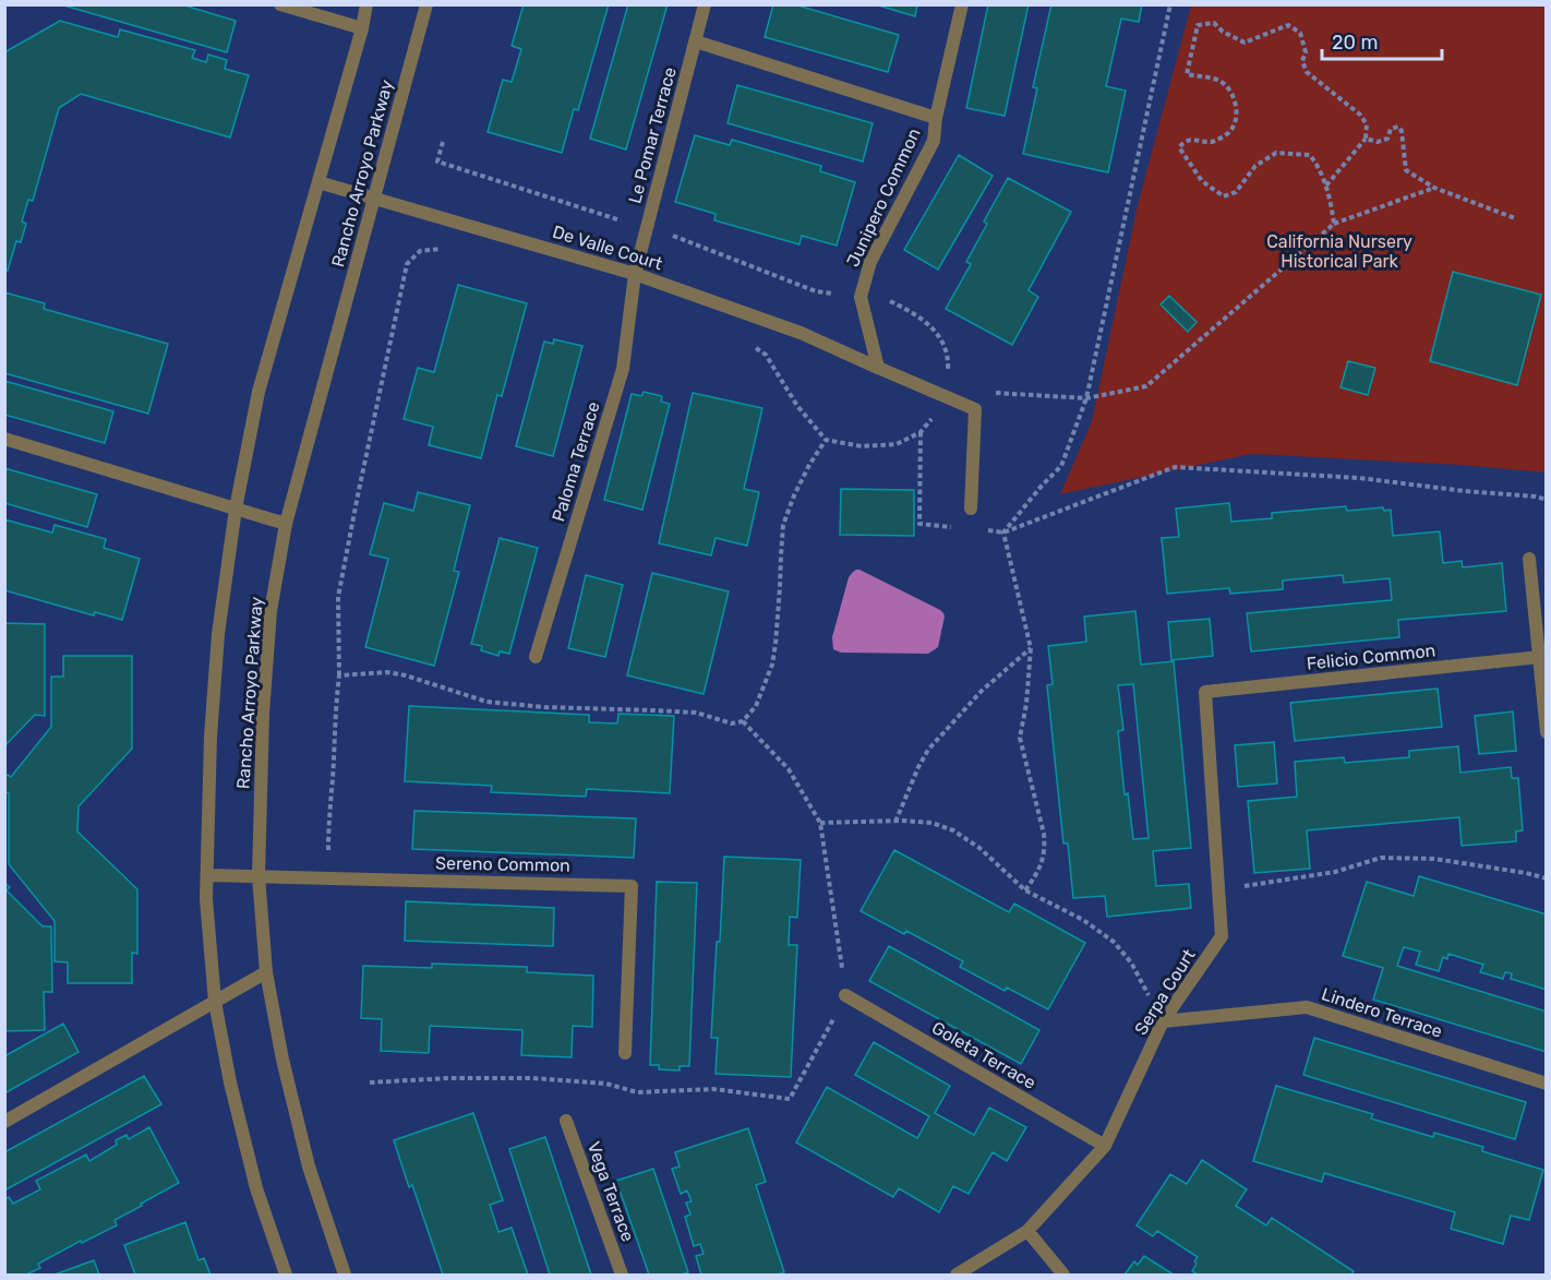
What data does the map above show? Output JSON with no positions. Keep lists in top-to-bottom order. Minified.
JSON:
{"streets":{"street":["Le Pomar Terrace","Rancho Arroyo Parkway","Junipero Common","De Valle Court","Paloma Terrace","Felicio Common","Sereno Common","Serpa Court","Lindero Terrace","Goleta Terrace","Vega Terrace"]},"crossings":[["Le Pomar Terrace","Junipero Common"],["Le Pomar Terrace","De Valle Court"],["Le Pomar Terrace","Paloma Terrace"],["Rancho Arroyo Parkway","De Valle Court"],["Rancho Arroyo Parkway","Sereno Common"],["Junipero Common","De Valle Court"],["De Valle Court","Paloma Terrace"],["Felicio Common","Serpa Court"],["Serpa Court","Lindero Terrace"],["Serpa Court","Goleta Terrace"]],"parks":["California Nursery Historical Park"],"scale_bar":"20 m"}
